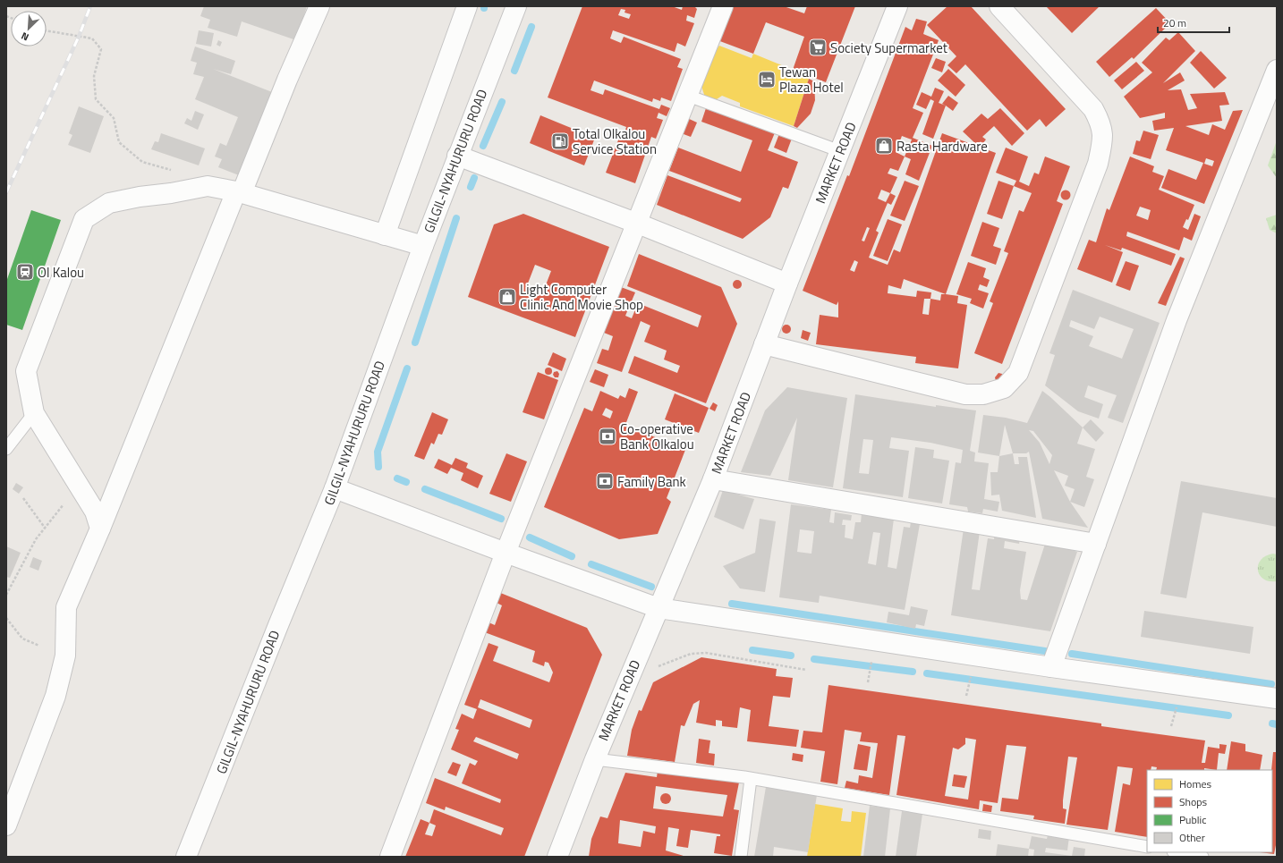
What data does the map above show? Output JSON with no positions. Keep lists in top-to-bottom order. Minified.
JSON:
{"streets":{"street":["GILGIL-NYAHURURU ROAD","MARKET ROAD"]},"places":{"supermarket":["Society Supermarket"],"hotel":["Tewan Plaza Hotel"],"fuel station":["Total Olkalou Service Station"],"shop":["Rasta Hardware","Light Computer Clinic And Movie Shop"],"station":["Ol Kalou"],"bank":["Co-operative Bank Olkalou","Family Bank"]},"legend":["Homes","Shops","Public","Other"],"scale_bar":"20 m","north":"bottom left"}
